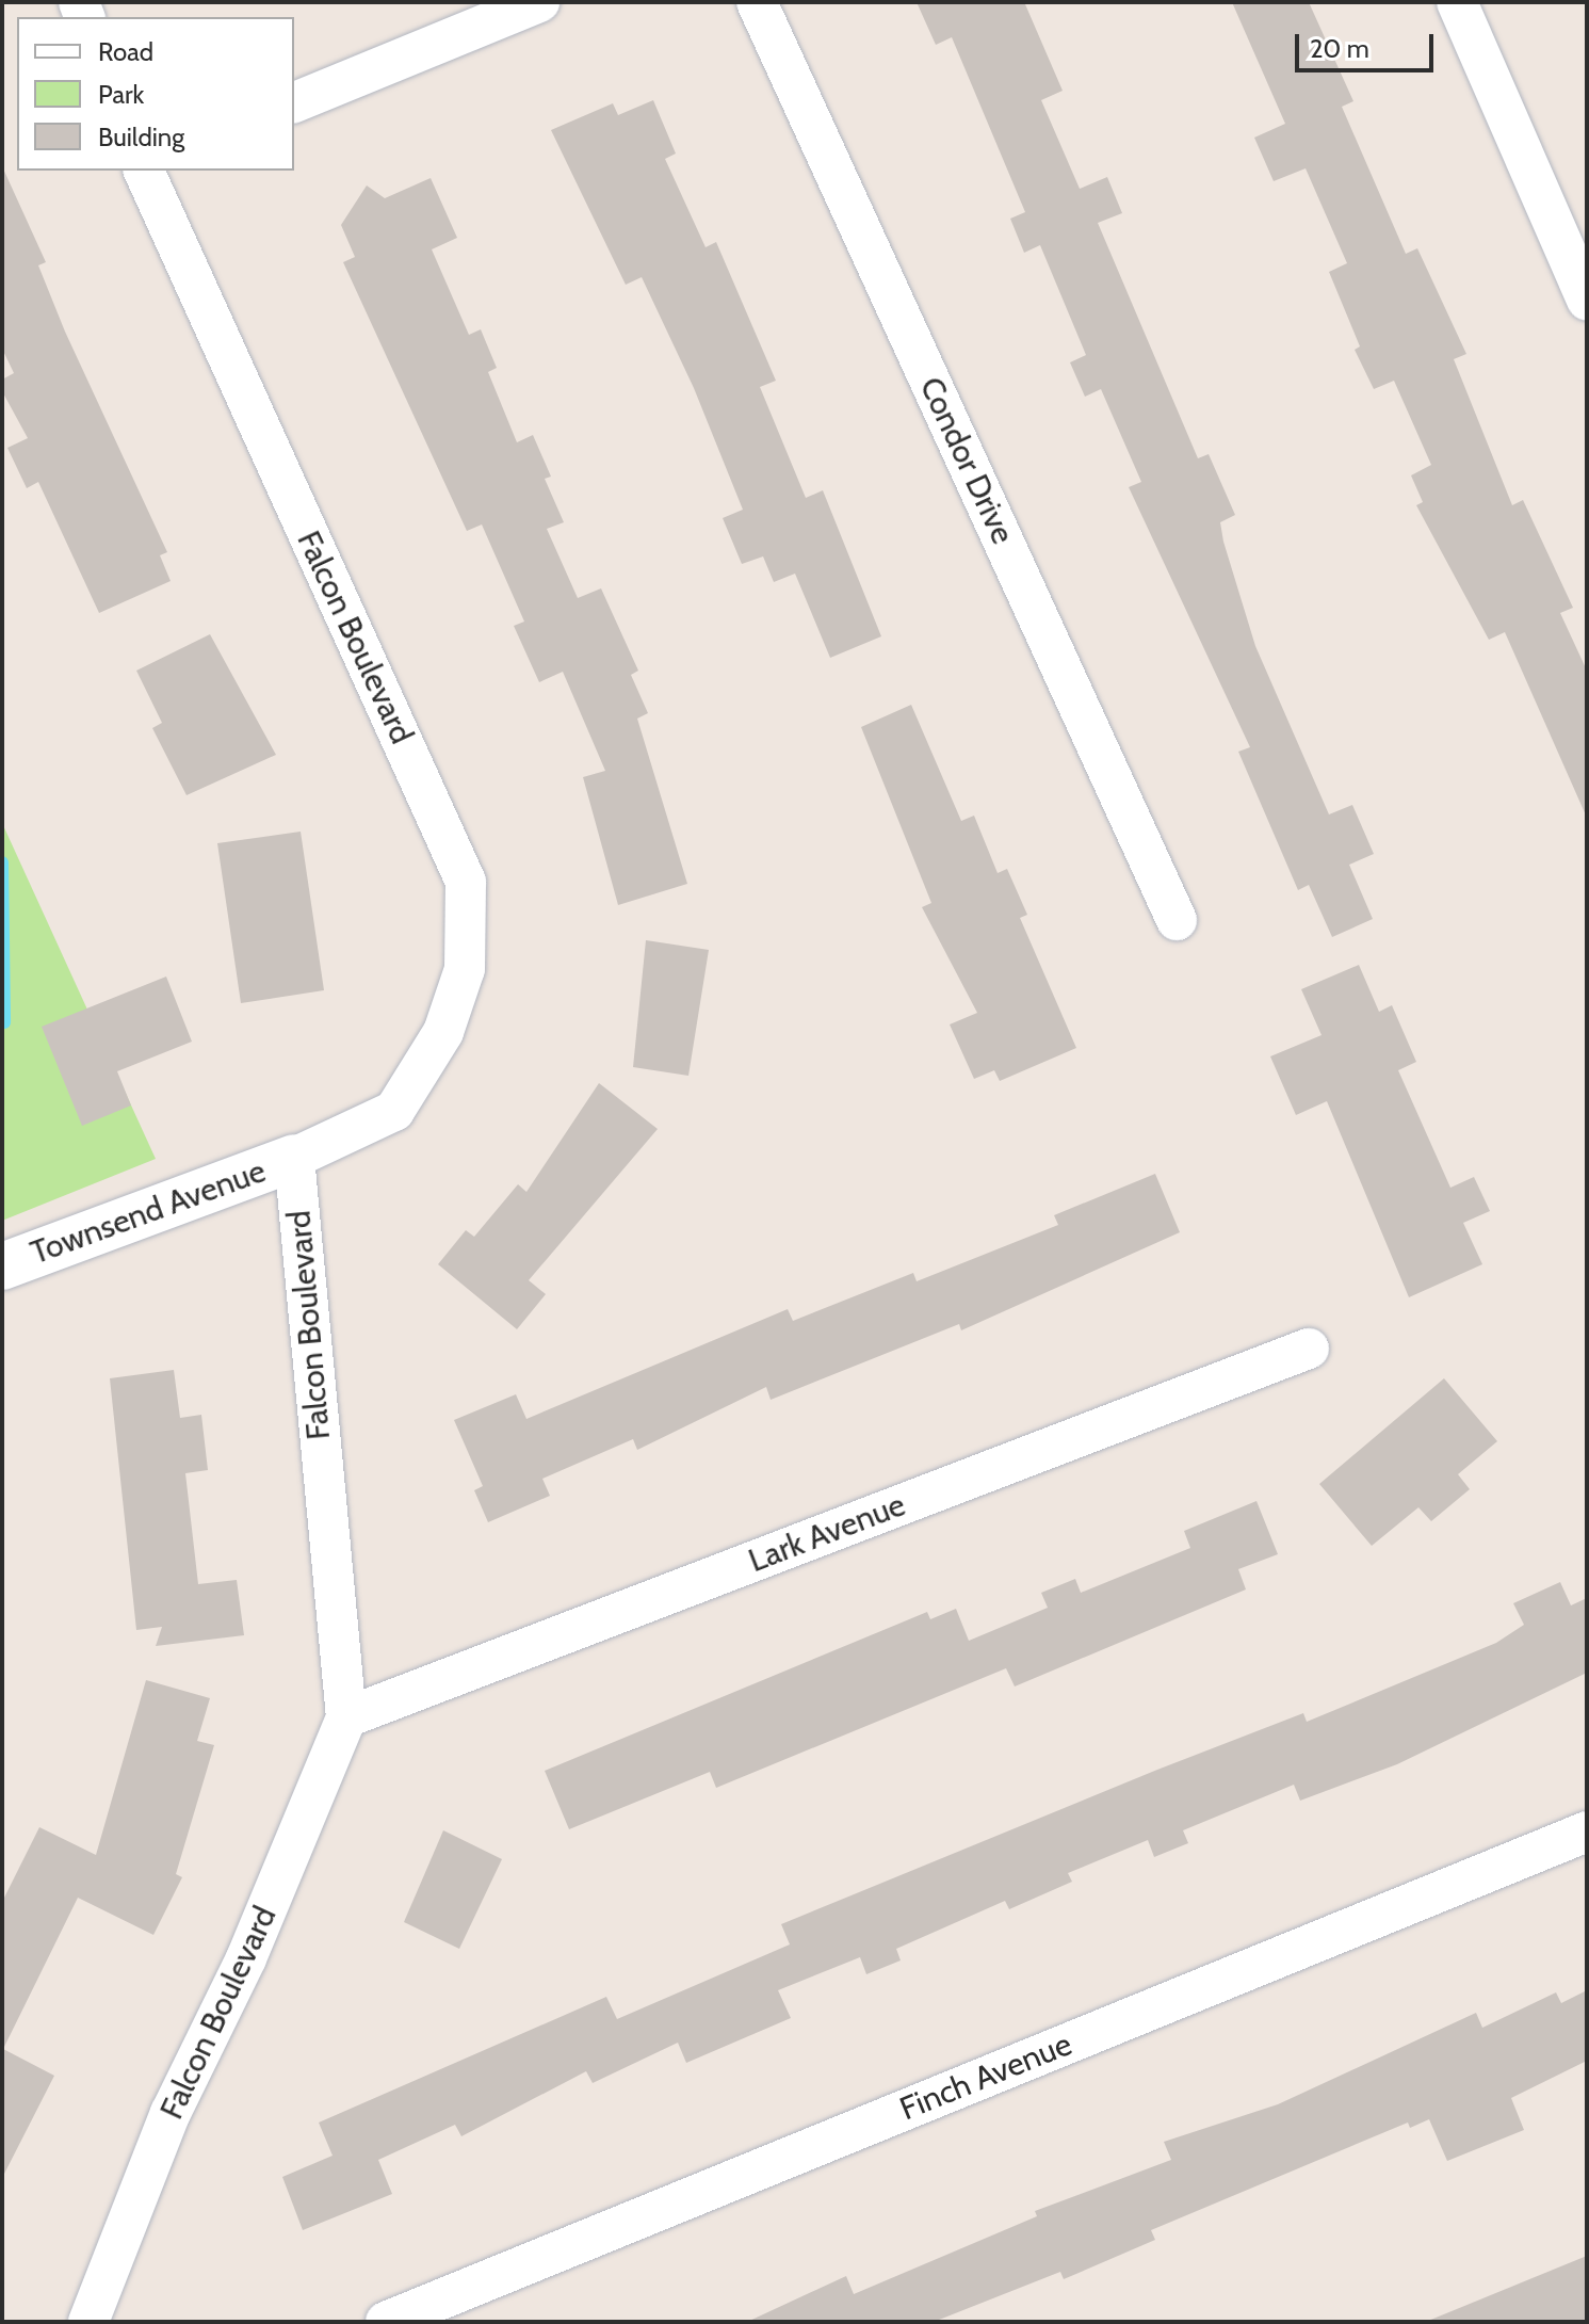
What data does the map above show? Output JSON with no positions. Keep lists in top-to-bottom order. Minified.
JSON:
{"streets":{"street":["Condor Drive","Falcon Boulevard","Townsend Avenue","Lark Avenue","Finch Avenue"]},"crossings":[["Falcon Boulevard","Townsend Avenue"],["Falcon Boulevard","Lark Avenue"]],"legend":["Road","Park","Building"],"scale_bar":"20 m"}
